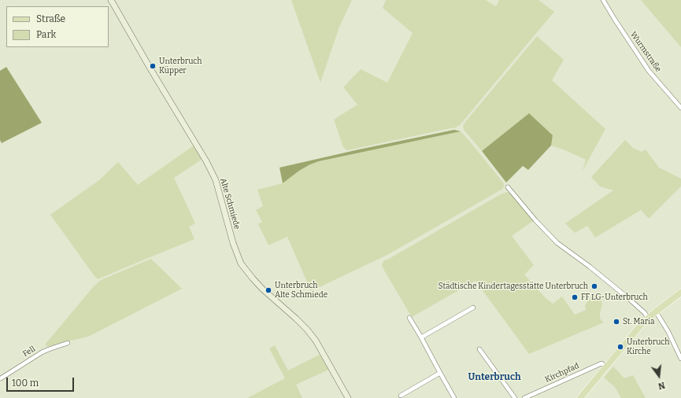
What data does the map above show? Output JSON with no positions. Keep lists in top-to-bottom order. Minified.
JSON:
{"streets":{"street":["Wurmstraße","Alte Schmiede","Fell","Kirchpfad"]},"districts":["Unterbruch"],"places":["Unterbruch Küpper","Städtische Kindertagesstätte Unterbruch","Unterbruch Alte Schmiede","FF LG-Unterbruch","St. Maria","Unterbruch Kirche"],"legend":["Straße","Park"],"scale_bar":"100 m","north":"bottom"}
